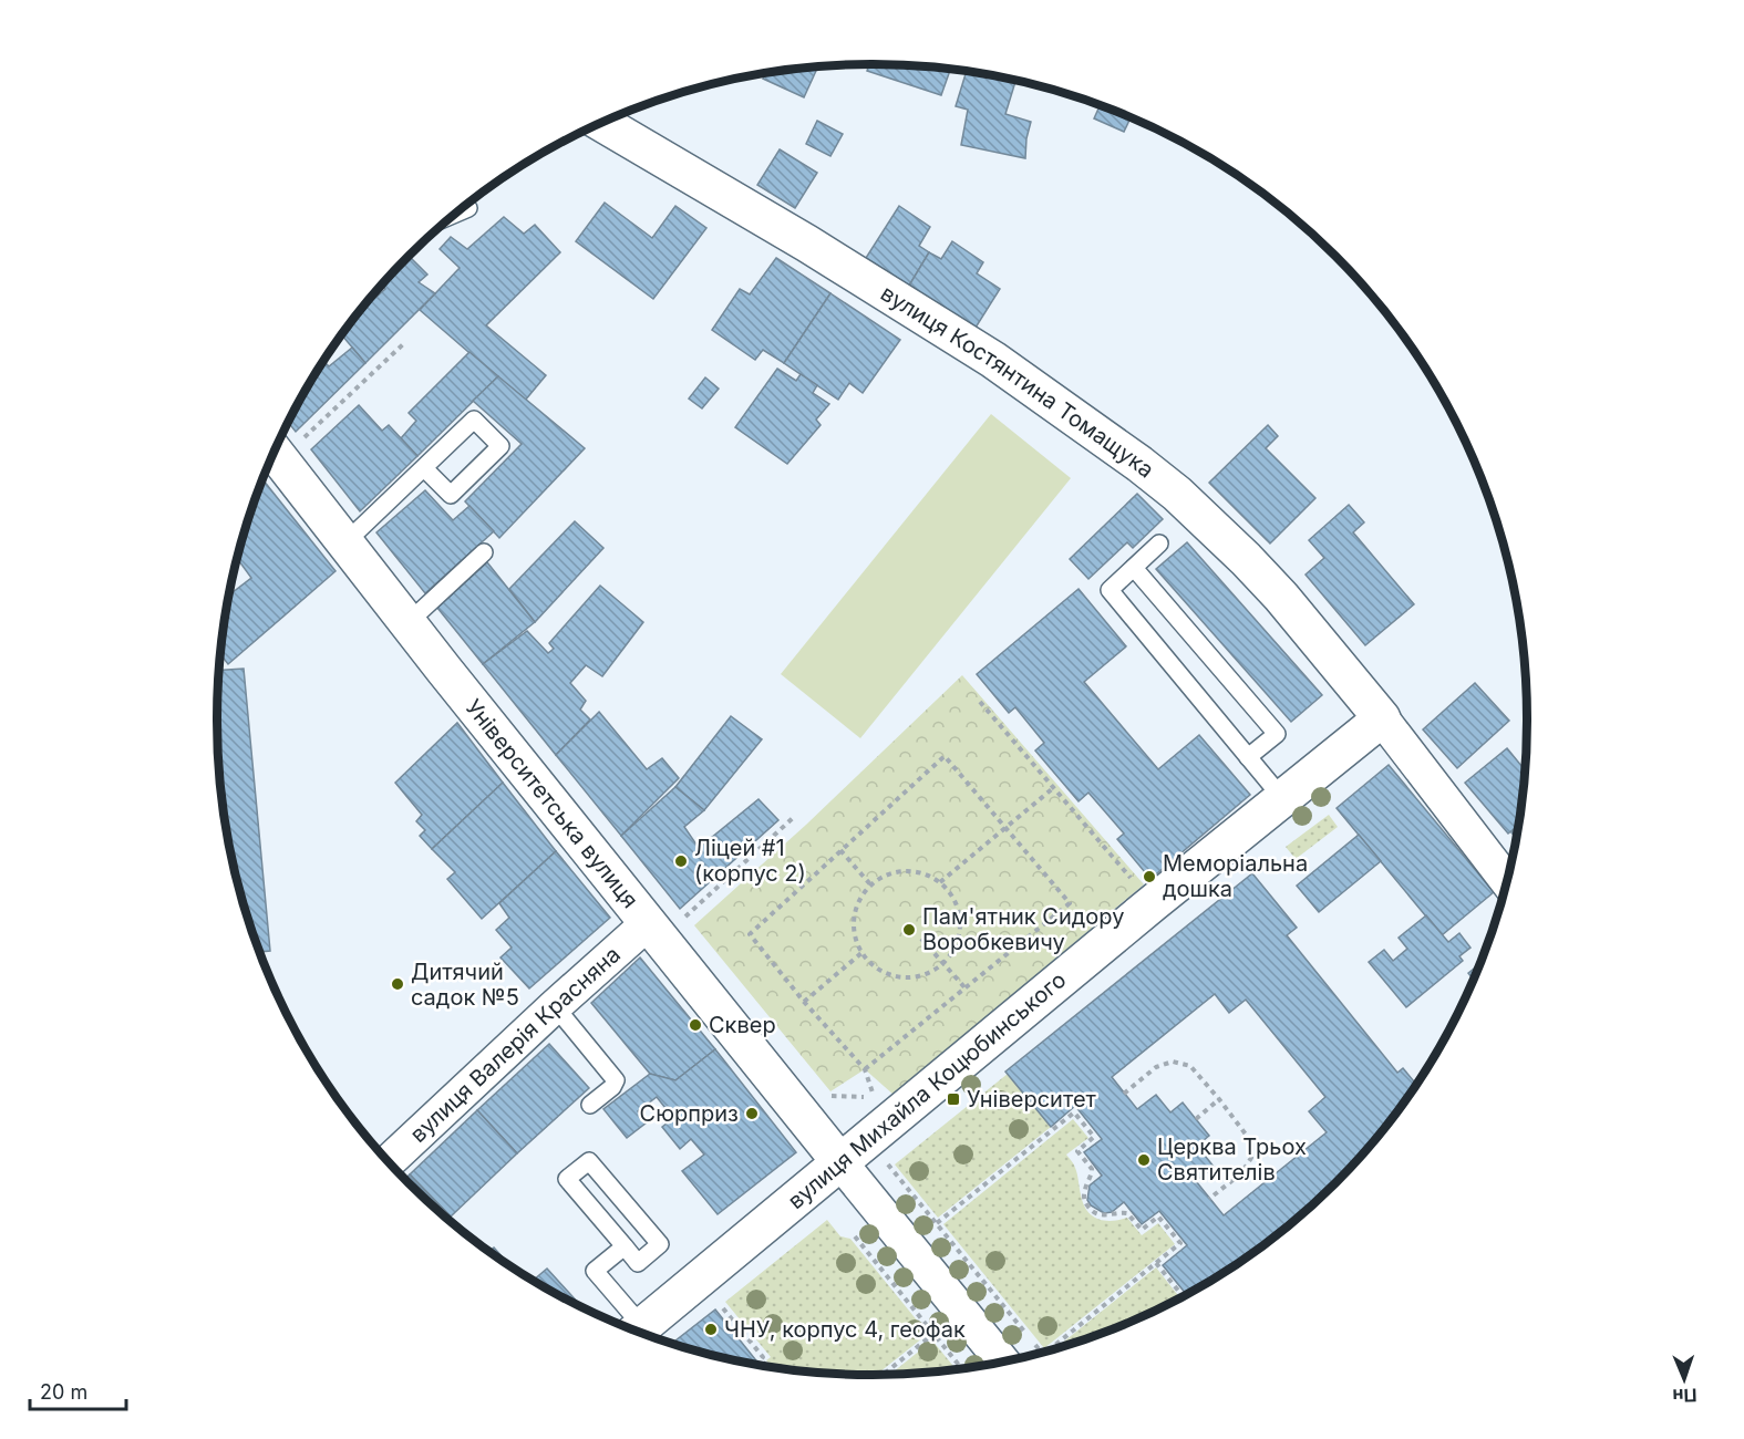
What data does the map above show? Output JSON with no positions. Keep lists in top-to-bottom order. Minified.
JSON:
{"streets":{"street":["вулиця Костянтина Томащука","Університетська вулиця","вулиця Валерія Красняна","вулиця Михайла Коцюбинського"]},"crossings":[["вулиця Костянтина Томащука","вулиця Михайла Коцюбинського"],["Університетська вулиця","вулиця Валерія Красняна"],["Університетська вулиця","вулиця Михайла Коцюбинського"]],"places":{"other":["Ліцей #1 (корпус 2)","Меморіальна дошка","Пам'ятник Сидору Воробкевичу","Дитячий садок №5","Сквер","Сюрприз","Церква Трьох Святителів","ЧНУ, корпус 4, геофак"],"transit":["Університет"]},"scale_bar":"20 m","north":"bottom"}
